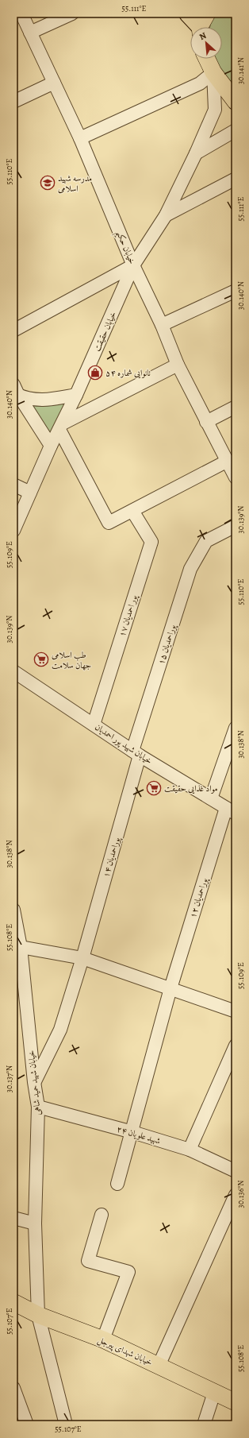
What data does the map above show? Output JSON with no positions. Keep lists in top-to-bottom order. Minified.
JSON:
{"streets":{"main road":["خیابان شهدای پیرجل"],"street":["خیابان حکیم","خیابان حقیقت","پور احمدیان ۱۷","پوراحمدیان ۱۵","خیابان شهید پور احمدیان","پوراحمدیان ۱۴","پوراحمدیان ۱۲","خیابان شهید حمید شاهی","شهید علویان ۲۴"]},"crossings":[["خیابان حکیم","خیابان حقیقت"],["پور احمدیان ۱۷","خیابان شهید پور احمدیان"],["پوراحمدیان ۱۵","خیابان شهید پور احمدیان"],["پوراحمدیان ۱۵","پوراحمدیان ۱۴"],["خیابان شهید پور احمدیان","پوراحمدیان ۱۴"],["خیابان شهید پور احمدیان","پوراحمدیان ۱۲"],["پوراحمدیان ۱۴","خیابان شهید حمید شاهی"],["پوراحمدیان ۱۲","شهید علویان ۲۴"],["خیابان شهید حمید شاهی","شهید علویان ۲۴"],["خیابان شهید حمید شاهی","خیابان شهدای پیرجل"]],"places":{"school or university":["مدرسه شهید اسلامی"],"shop":["نانوایی شماره ۵۴"],"supermarket":["طب اسلامی جهان سلامت","مواد غذایی حقیقت"]},"north":"top left","coordinates":["55.111°E","30.141°N","55.110°E","30.140°N","30.139°N","55.109°E","30.138°N","55.108°E","30.137°N","30.136°N","55.107°E"]}
